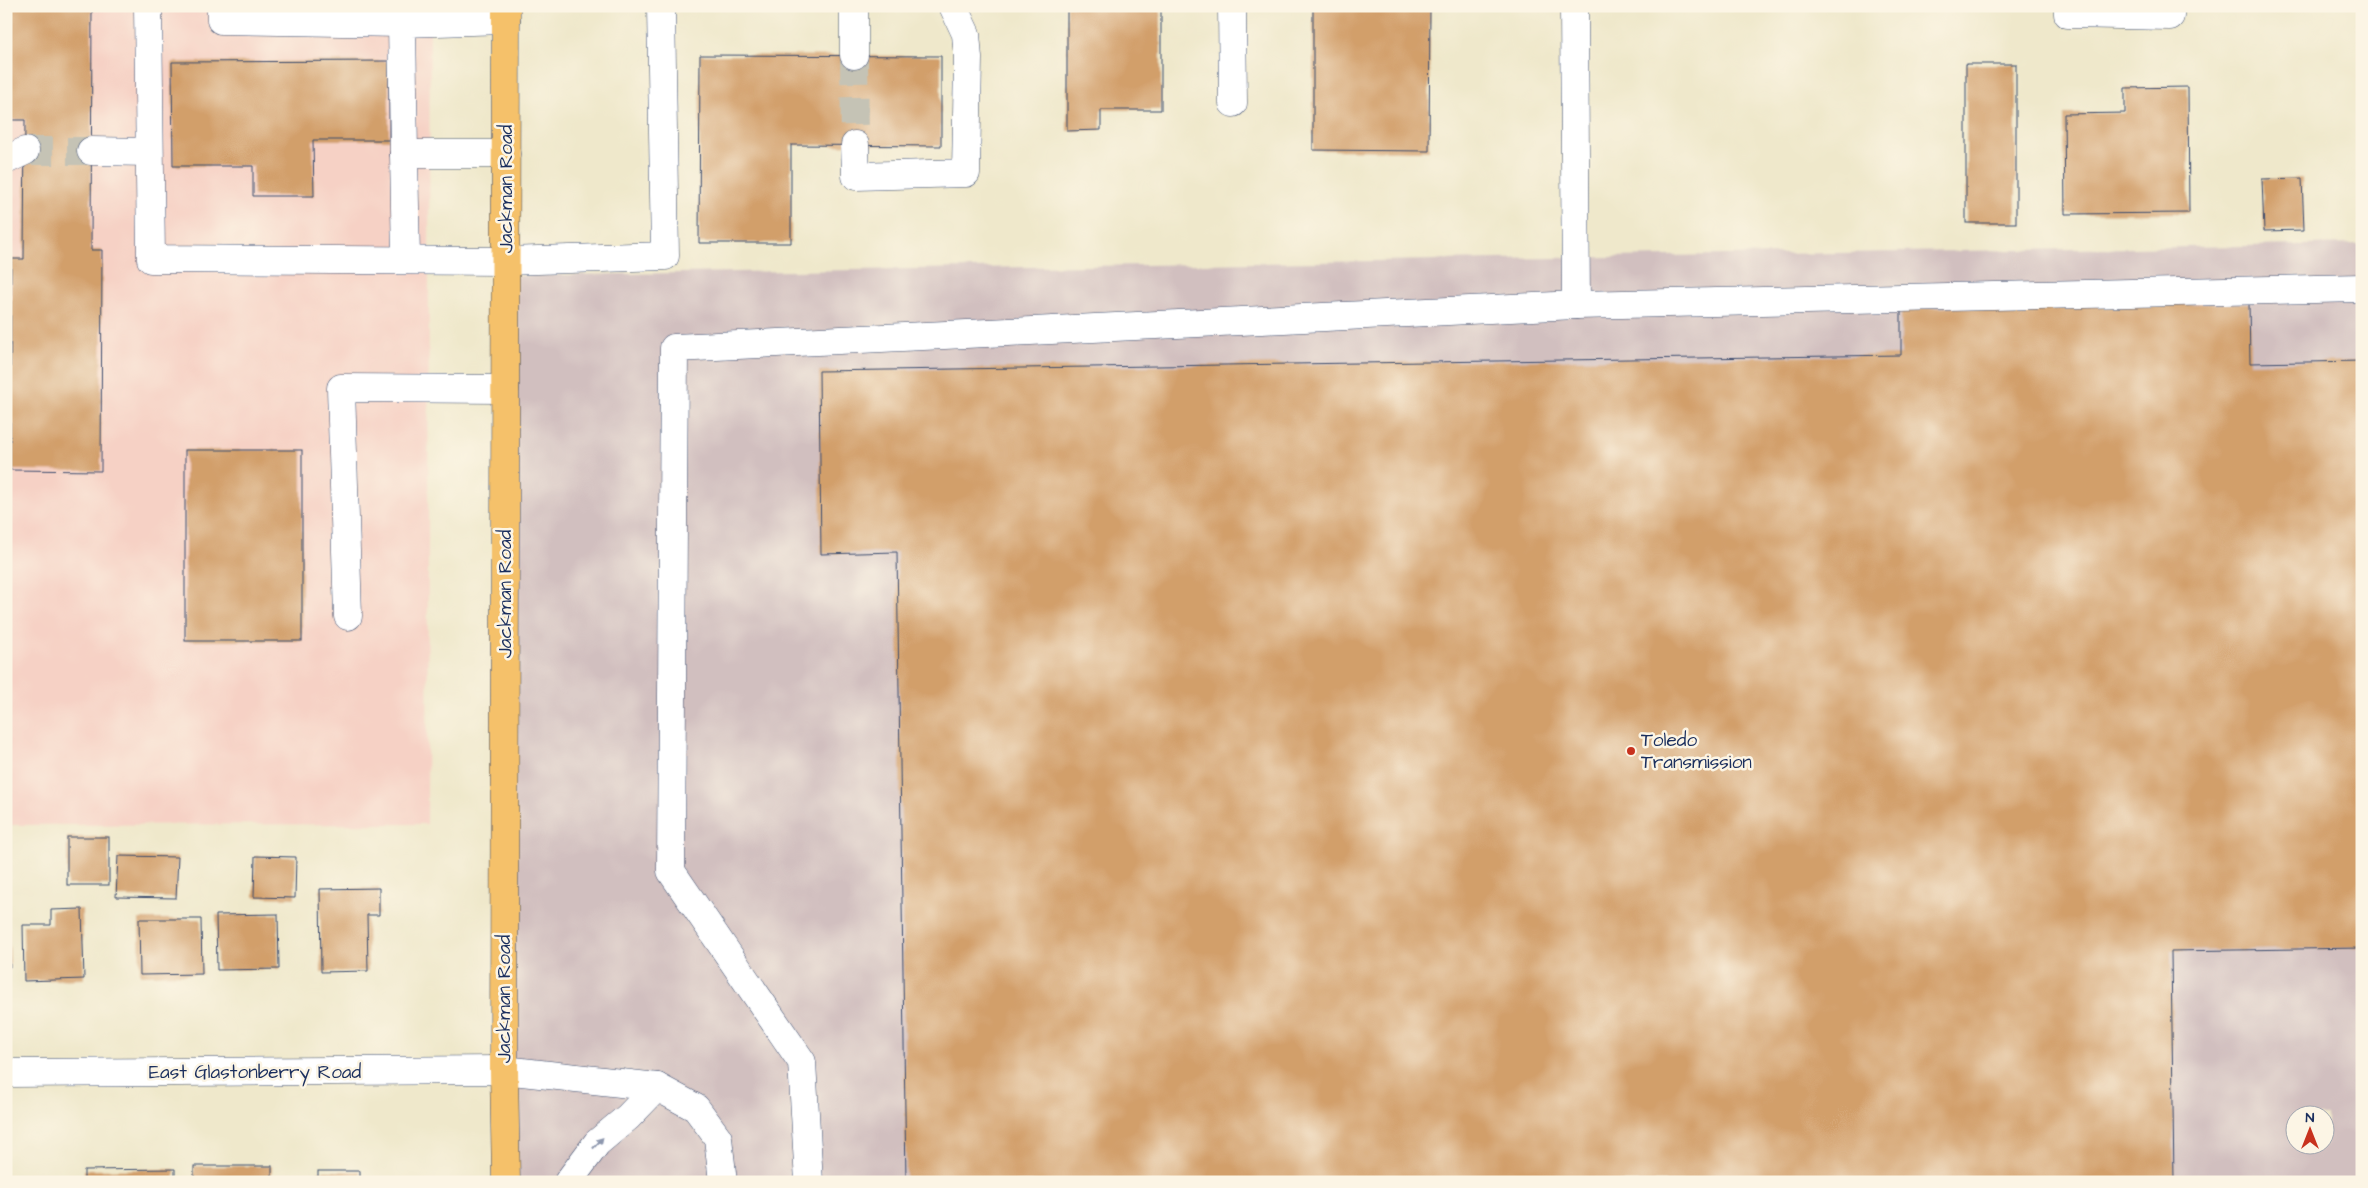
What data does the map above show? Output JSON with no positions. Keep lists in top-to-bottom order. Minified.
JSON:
{"streets":{"main road":["Jackman Road"],"street":["East Glastonberry Road"]},"crossings":[["Jackman Road","East Glastonberry Road"]],"places":["Toledo Transmission"],"north":"top"}
